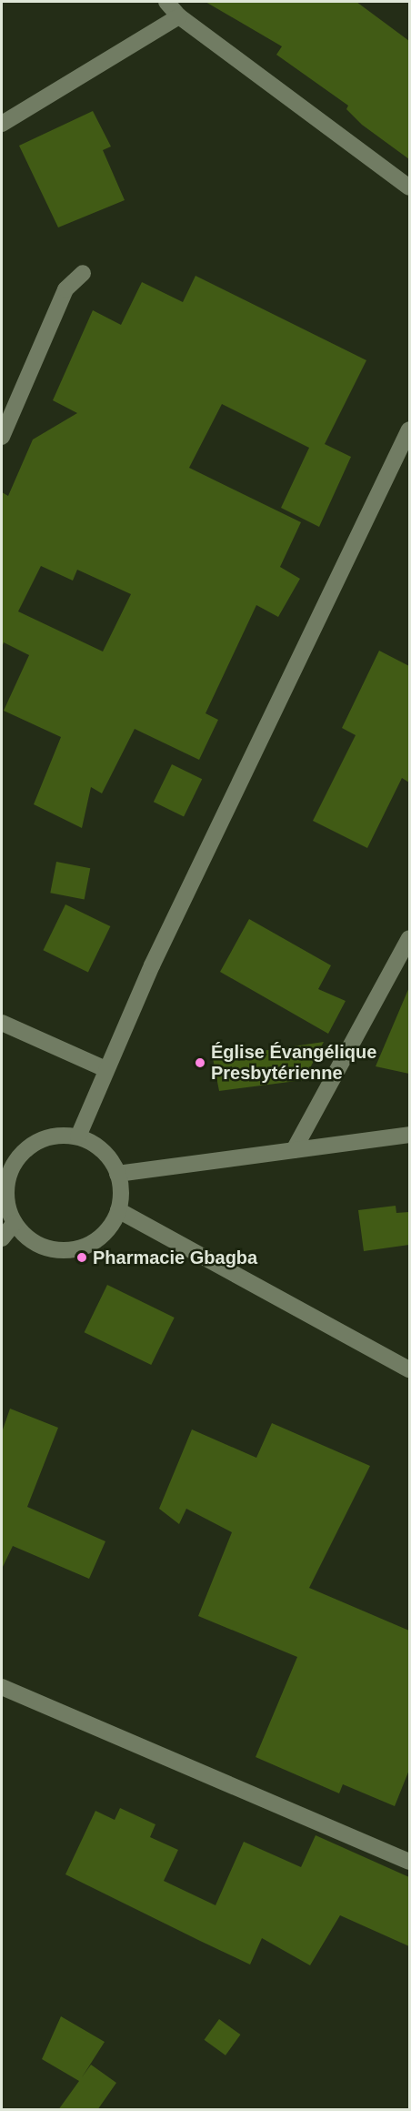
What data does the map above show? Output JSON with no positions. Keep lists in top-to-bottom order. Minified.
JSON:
{"places":["Église Évangélique Presbytérienne","Pharmacie Gbagba"]}
